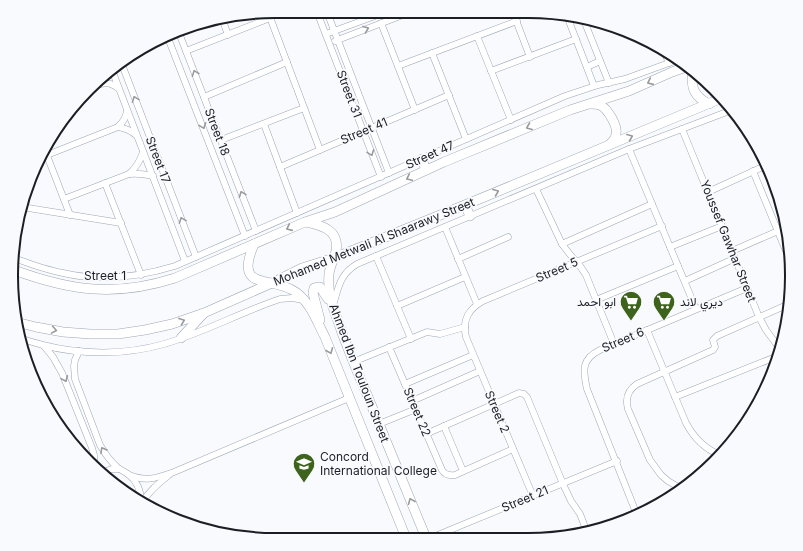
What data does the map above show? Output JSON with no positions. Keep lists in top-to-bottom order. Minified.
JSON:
{"streets":{"street":["Street 31","Street 41","Street 18","Street 47","Street 17","Youssef Gawhar Street","Mohamed Metwali Al Shaarawy Street","Street 5","Street 1","Street 6","Ahmed Ibn Touloun Street","Street 22","Street 2","Street 21"]},"crossings":[["Street 31","Street 41"],["Street 31","Street 47"],["Street 18","Street 47"],["Street 47","Street 17"],["Street 47","Street 1"],["Street 17","Street 1"],["Youssef Gawhar Street","Street 6"],["Mohamed Metwali Al Shaarawy Street","Ahmed Ibn Touloun Street"],["Street 6","Street 21"],["Street 22","Street 2"],["Street 2","Street 21"]],"places":{"supermarket":["ابو احمد","ديري لاند"],"school or university":["Concord International College"]}}
